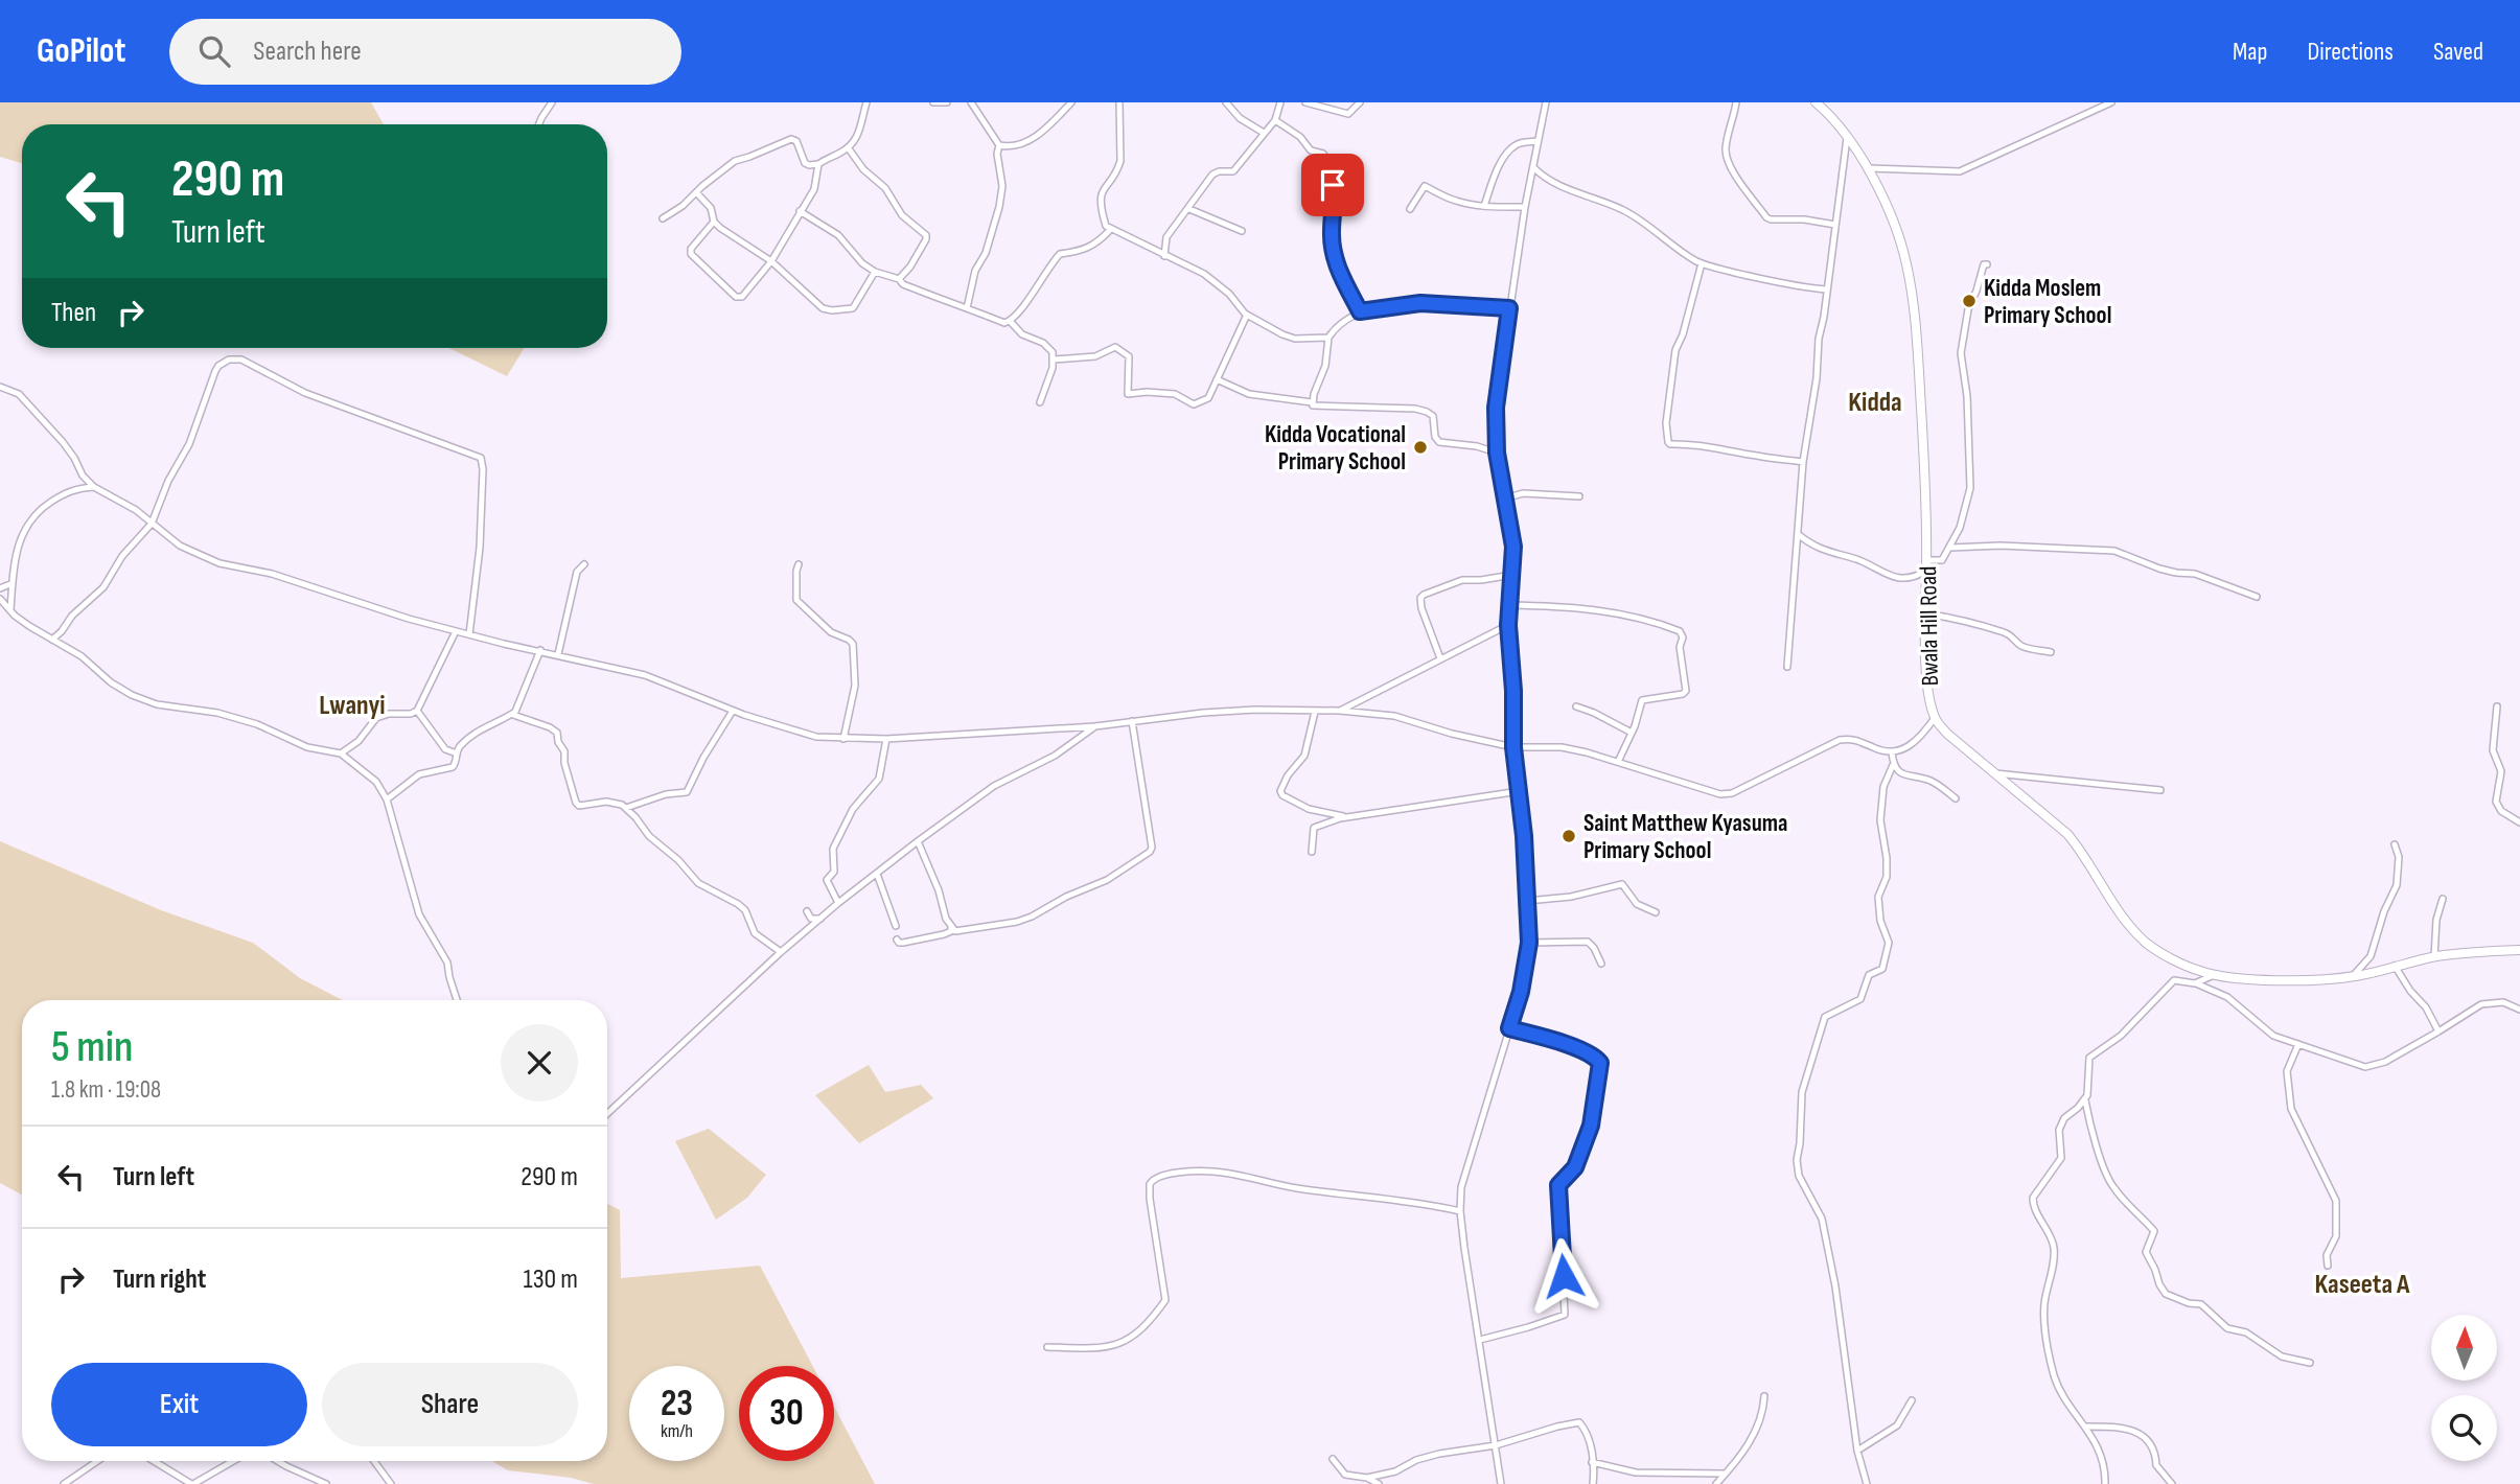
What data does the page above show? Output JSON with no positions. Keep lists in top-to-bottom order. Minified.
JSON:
{"streets":{"street":["Bwala Hill Road"]},"districts":["Kidda","Lwanyi","Kaseeta A"],"places":["Kidda Moslem Primary School","Kidda Vocational Primary School","Saint Matthew Kyasuma Primary School"],"north":"top","page":{"header":"GoPilot","search":"Search here","nav":["Map","Directions","Saved"],"turn":["290 m","Turn left"],"then":"Then","heading":["5 min","1.8 km · 19:08"],"list":[{"name":"Turn left","value":"290 m"},{"name":"Turn right","value":"130 m"}],"buttons":["Exit","Share"],"speed":"23 km/h","limit":"30"}}
